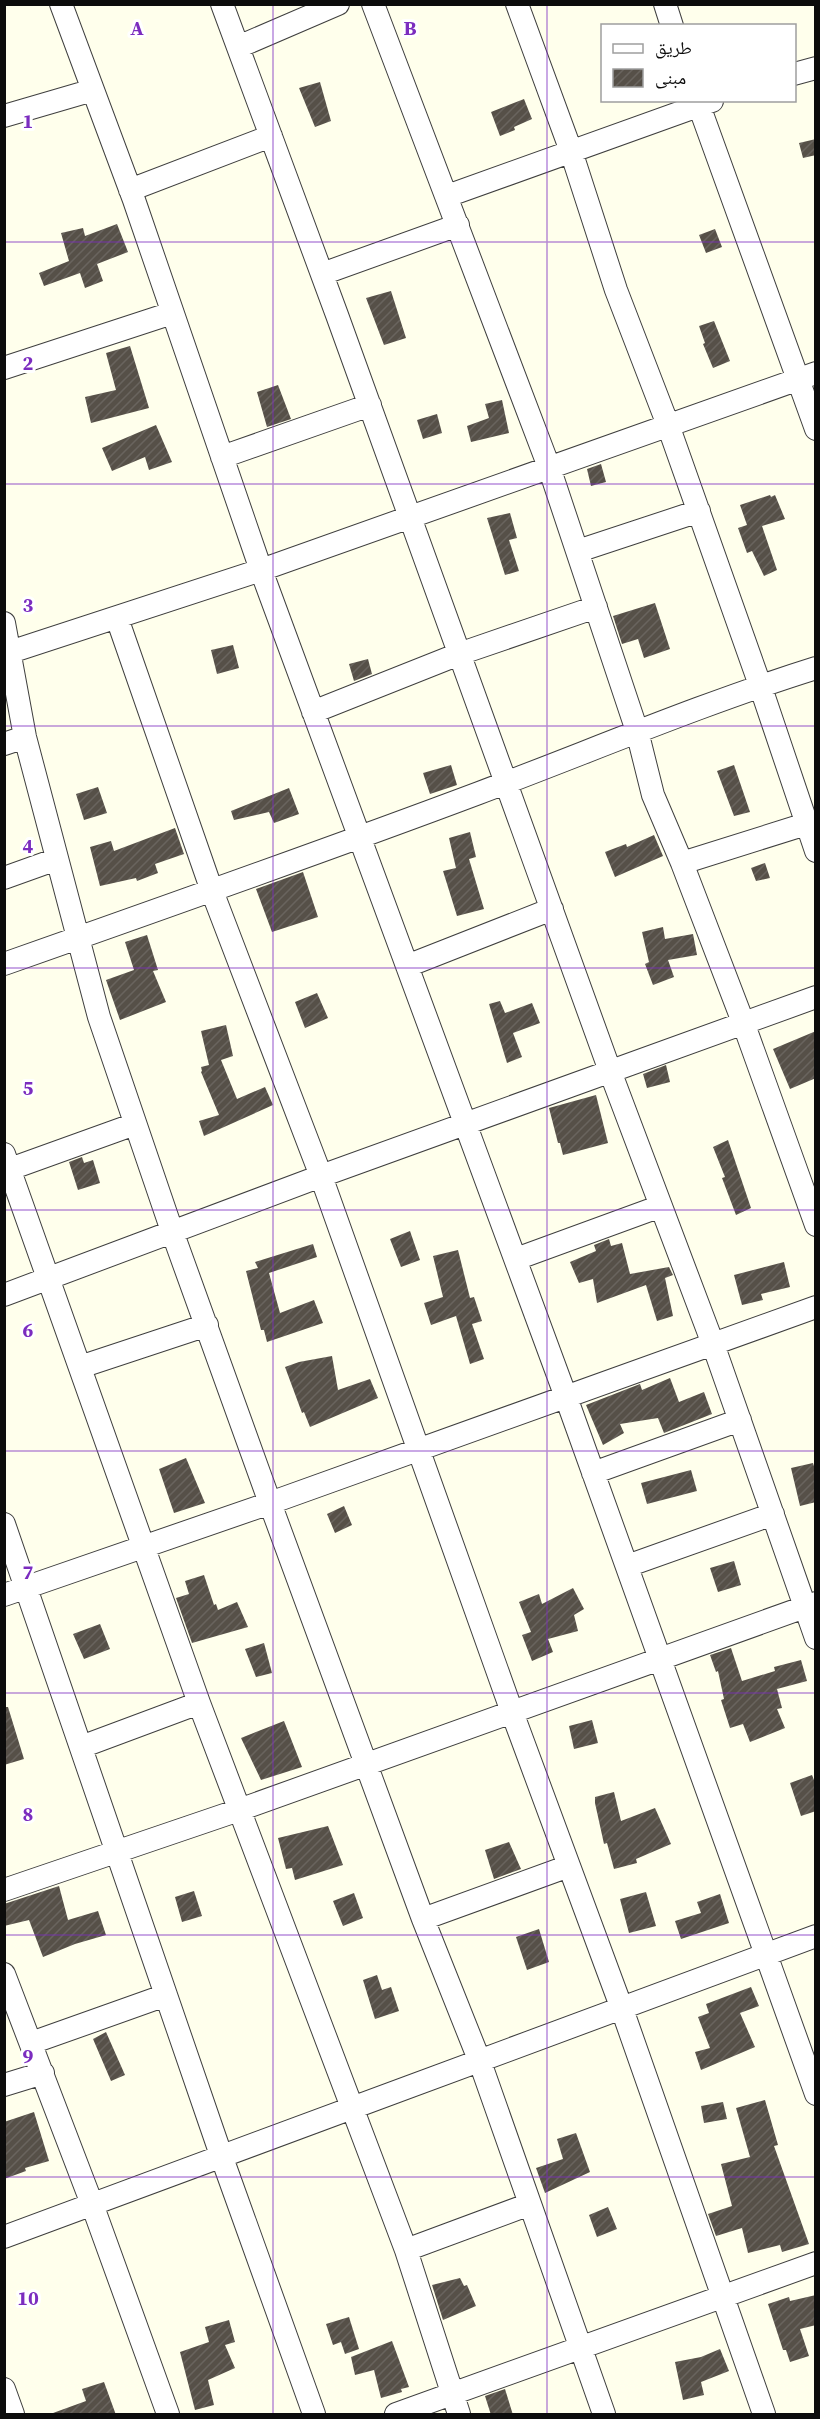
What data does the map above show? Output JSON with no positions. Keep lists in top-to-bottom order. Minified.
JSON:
{"legend":["طريق","مبنى"],"grid":{"columns":["A","B"],"rows":["1","2","3","4","5","6","7","8","9","10"]}}
